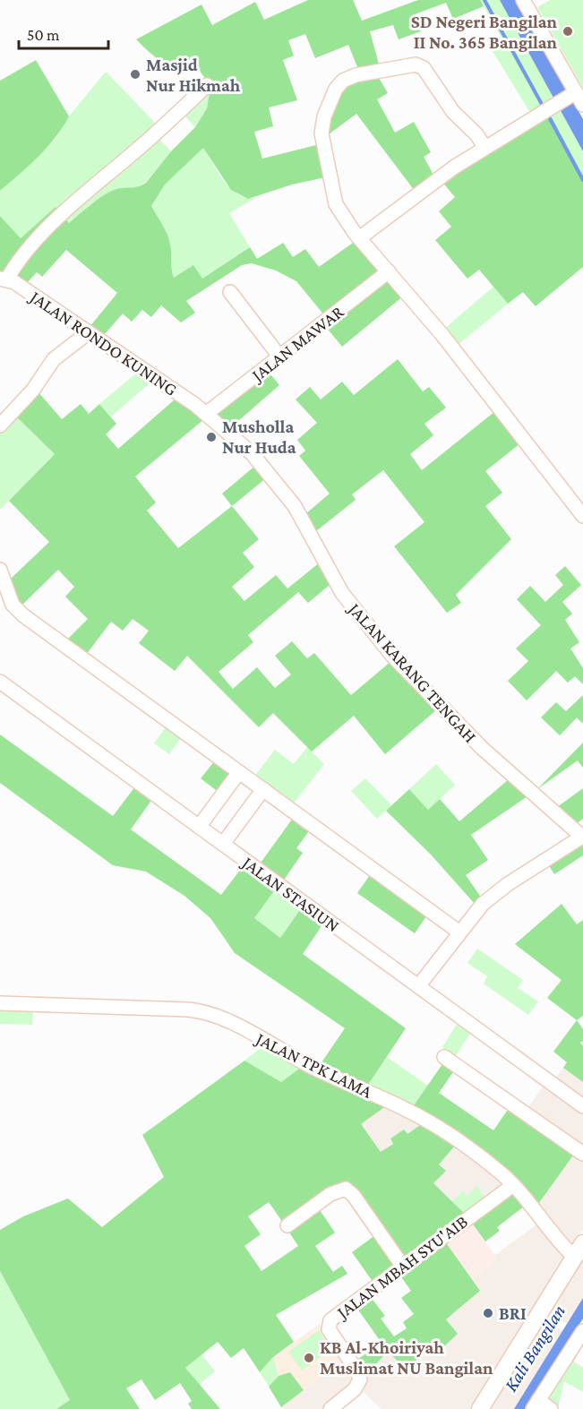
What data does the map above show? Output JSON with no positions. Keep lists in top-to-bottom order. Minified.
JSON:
{"streets":{"street":["JALAN RONDO KUNING","JALAN MAWAR","JALAN KARANG TENGAH","JALAN STASIUN","JALAN TPK LAMA","JALAN MBAH SYU'AIB"]},"crossings":[["JALAN RONDO KUNING","JALAN MAWAR"],["JALAN RONDO KUNING","JALAN KARANG TENGAH"],["JALAN MAWAR","JALAN KARANG TENGAH"],["JALAN TPK LAMA","JALAN MBAH SYU'AIB"]],"water":["Kali Bangilan"],"places":["SD Negeri Bangilan II No. 365 Bangilan","Masjid Nur Hikmah","Musholla Nur Huda","BRI","KB Al-Khoiriyah Muslimat NU Bangilan"],"scale_bar":"50 m"}
